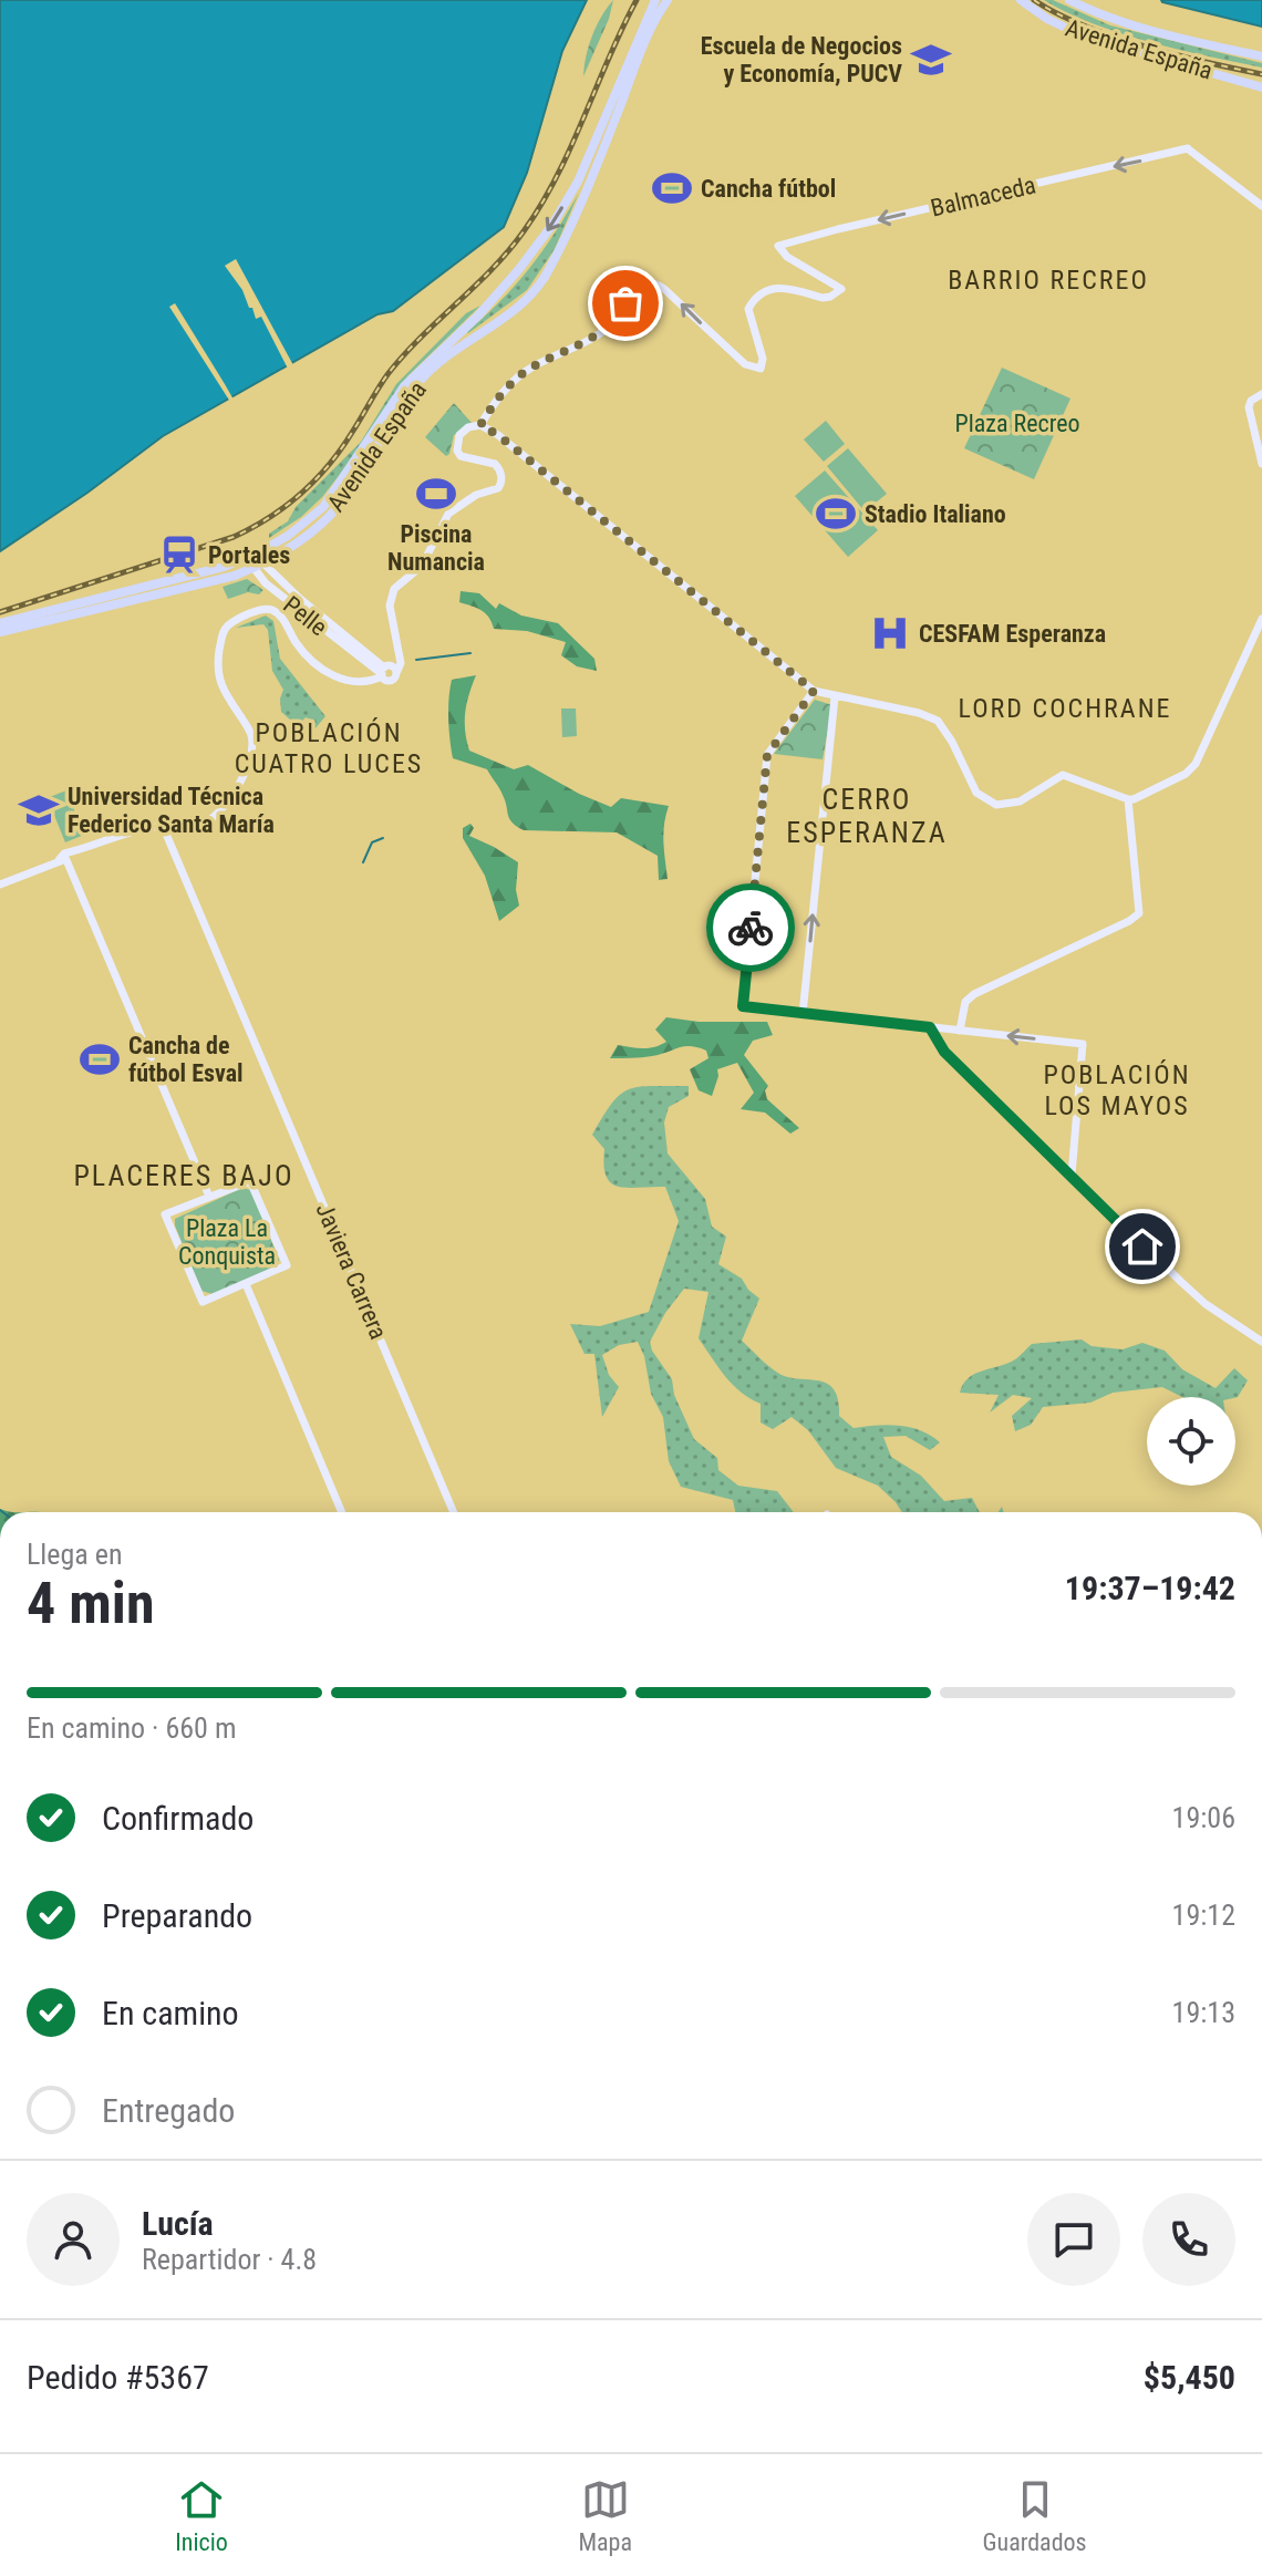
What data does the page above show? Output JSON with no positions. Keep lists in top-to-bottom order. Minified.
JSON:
{"streets":{"main road":["Avenida España"],"street":["Balmaceda","Pelle","Javiera Carrera"]},"crossings":[["Avenida España","Pelle"]],"districts":["BARRIO RECREO","LORD COCHRANE","POBLACIÓN CUATRO LUCES","CERRO ESPERANZA","POBLACIÓN LOS MAYOS","PLACERES BAJO"],"parks":["Plaza Recreo","Plaza La Conquista"],"places":{"school or university":["Escuela de Negocios y Economía, PUCV","Universidad Técnica Federico Santa María"],"sports":["Cancha fútbol","Piscina Numancia","Stadio Italiano","Cancha de fútbol Esval"],"station":["Portales"],"hospital":["CESFAM Esperanza"]},"page":{"heading":["4 min","Llega en","19:37–19:42"],"panel":["Lucía","Repartidor · 4.8","Pedido #5367","$5,450"],"bar":"En camino · 660 m","list":[["Confirmado","19:06"],["Preparando","19:12"],["En camino","19:13"],"Entregado"],"tabs":["Inicio","Mapa","Guardados"]}}
